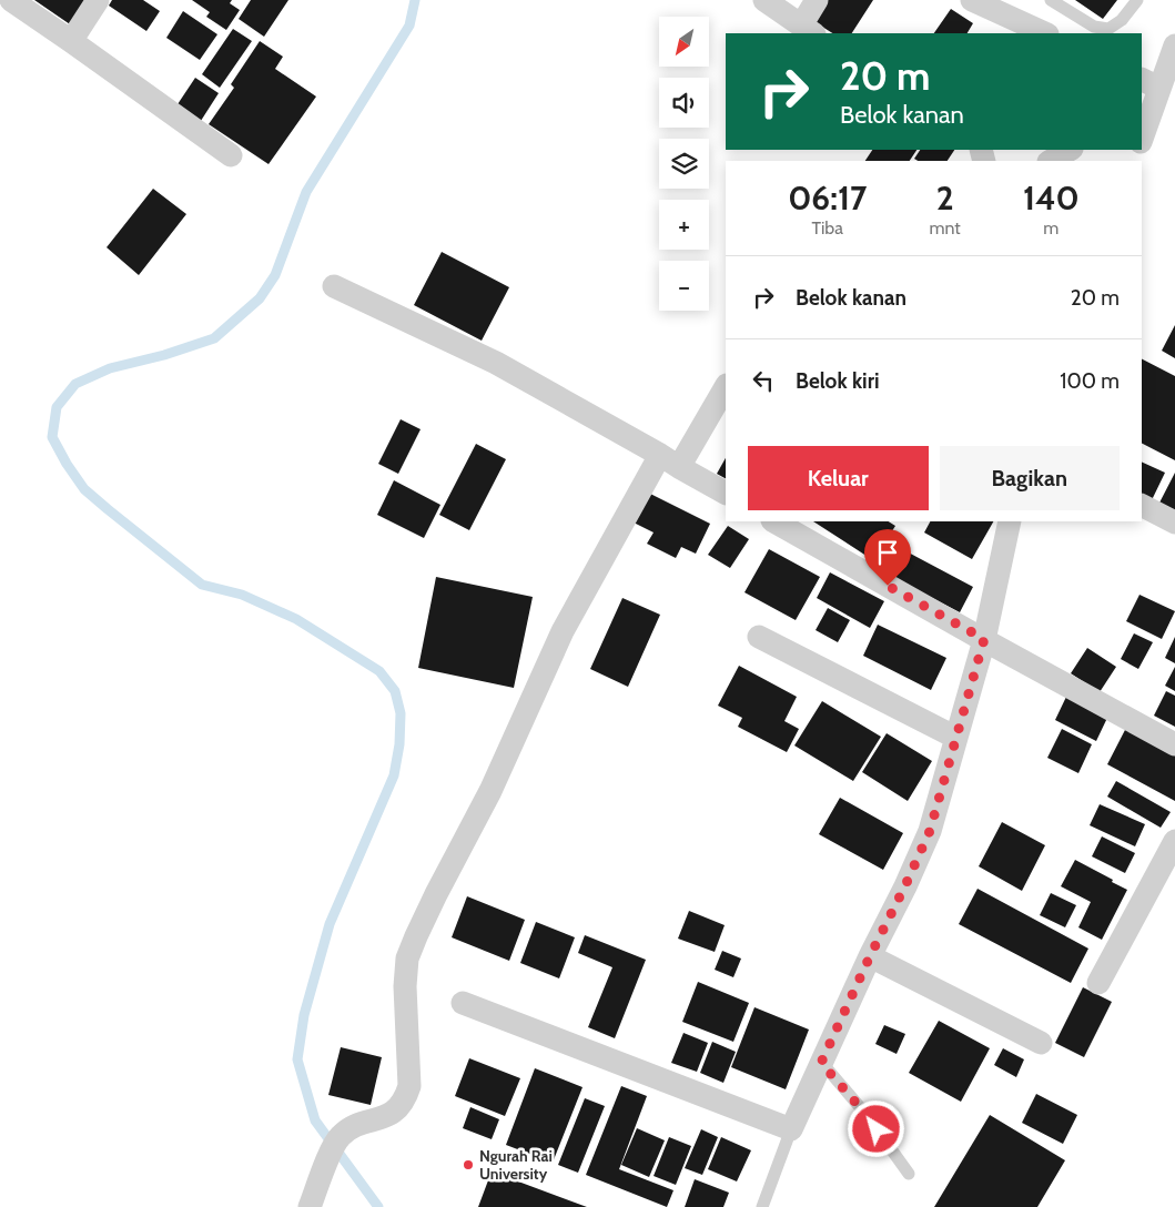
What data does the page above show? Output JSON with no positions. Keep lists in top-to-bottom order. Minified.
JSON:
{"places":["Ngurah Rai University"],"north":"bottom left","page":{"map_buttons":["+","−"],"turn":["20 m","Belok kanan"],"eta":["06:17","Tiba","2","mnt","140","m"],"list":[{"name":"Belok kanan","value":"20 m"},{"name":"Belok kiri","value":"100 m"}],"buttons":["Keluar","Bagikan"]}}
